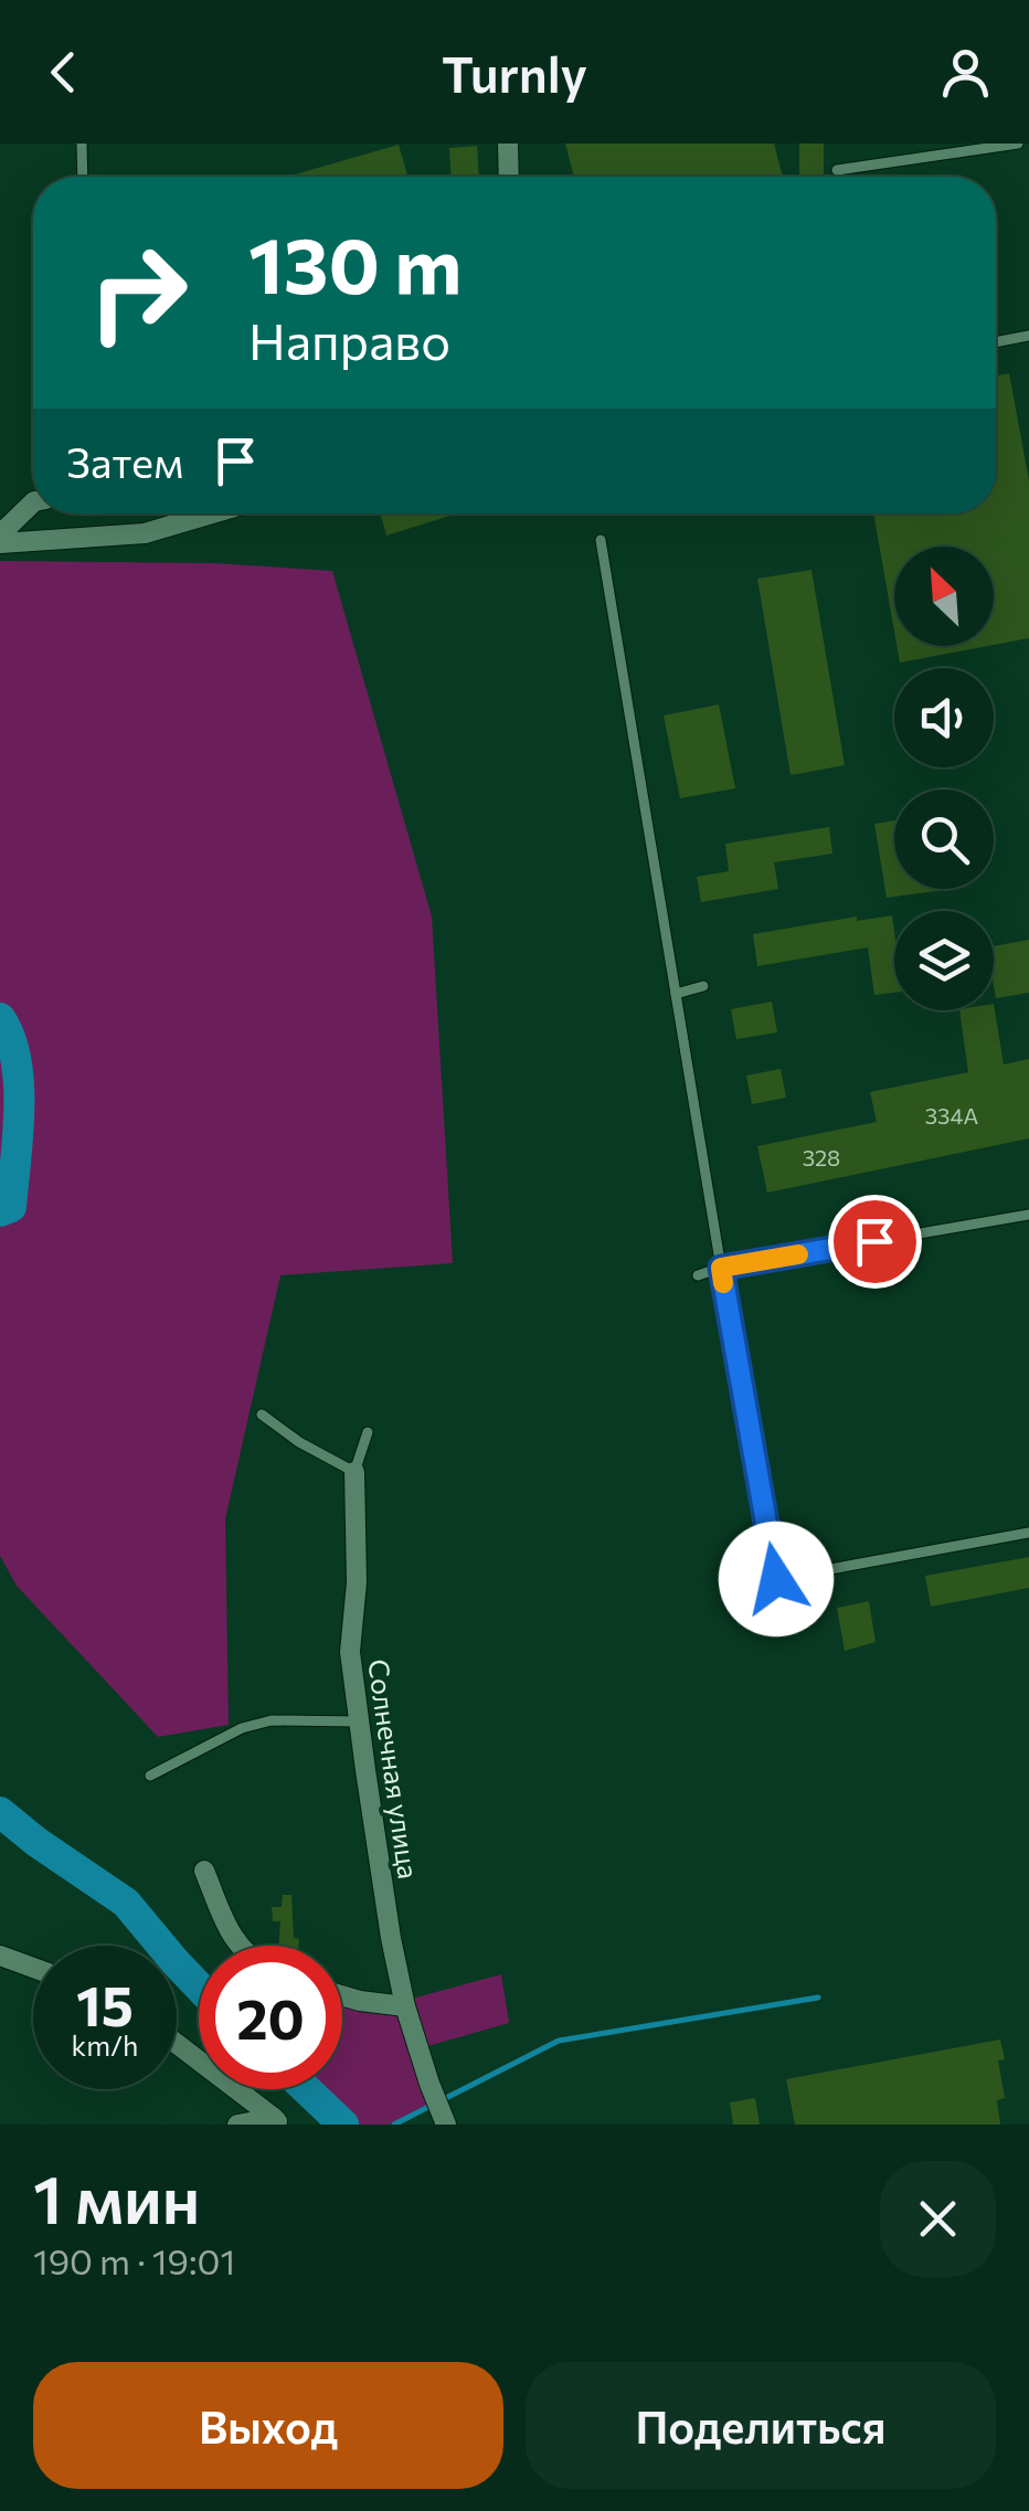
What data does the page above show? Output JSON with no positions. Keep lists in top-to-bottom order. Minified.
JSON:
{"streets":{"street":["Солнечная улица"]},"house_numbers":["334А","328"],"north":"top left","page":{"header":"Turnly","turn":["130 m","Направо"],"then":"Затем","speed":"15 km/h","limit":"20","heading":["1 мин","190 m · 19:01"],"buttons":["Выход","Поделиться"]}}
